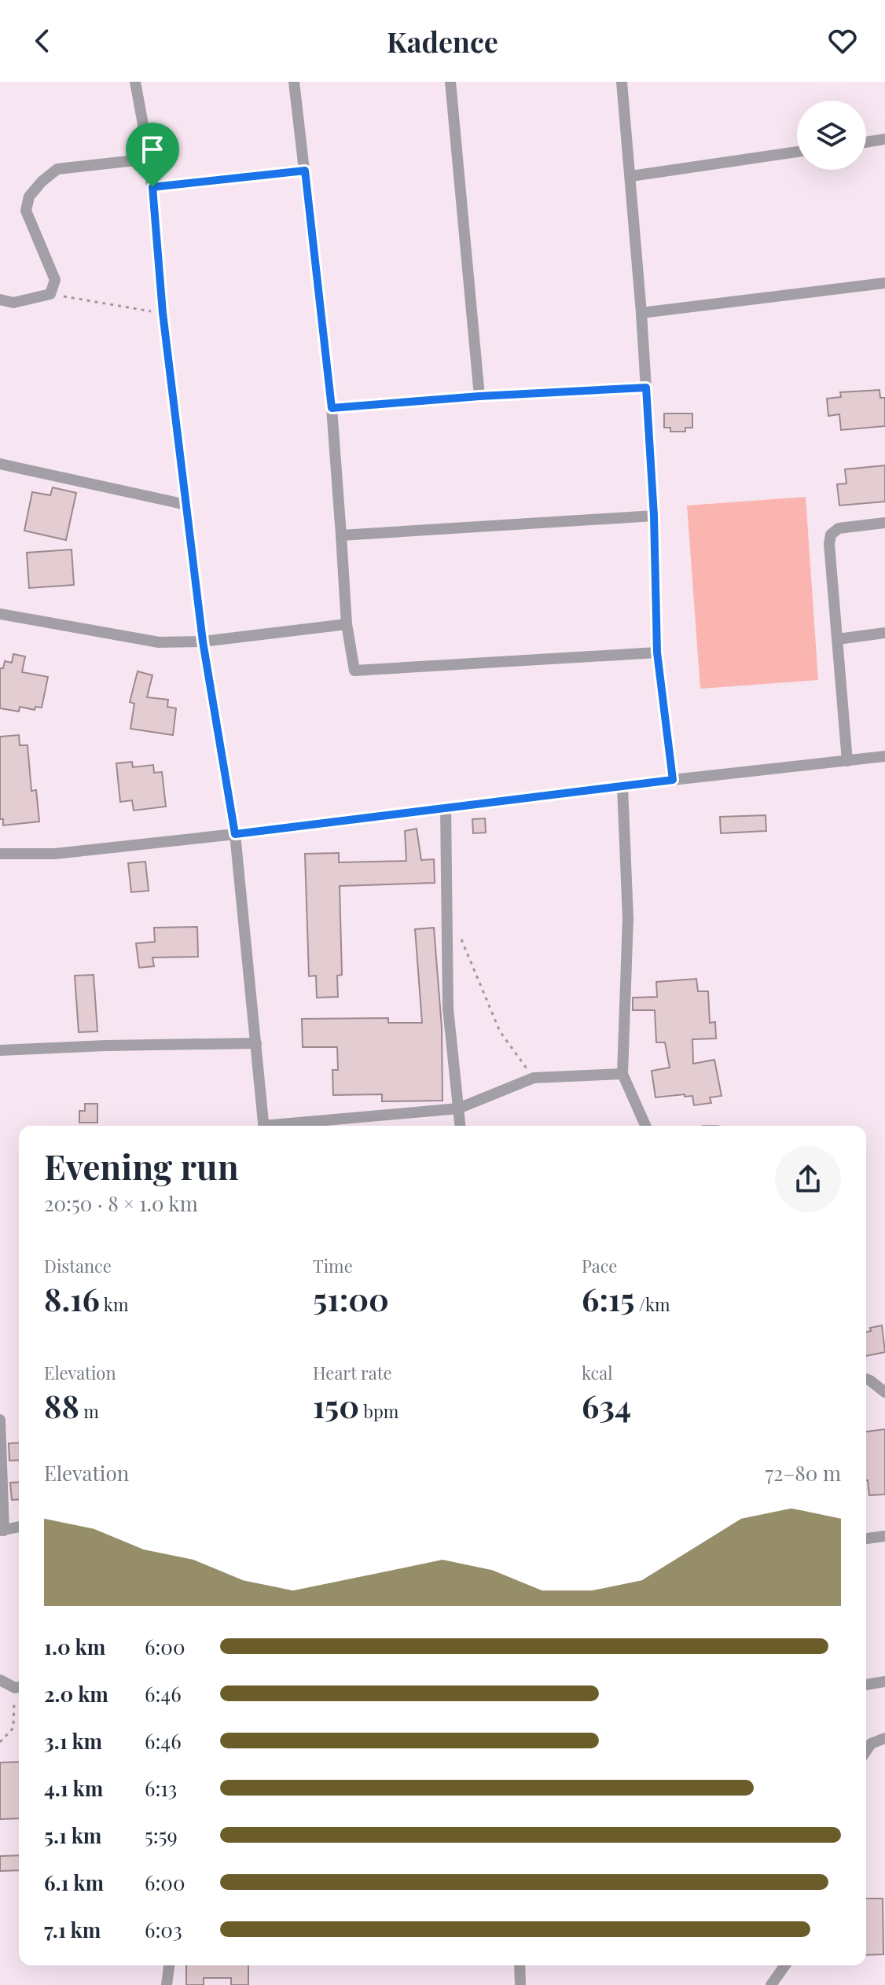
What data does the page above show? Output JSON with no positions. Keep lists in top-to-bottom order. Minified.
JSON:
{"page":{"header":"Kadence","heading":["Evening run","20:50 · 8 × 1.0 km"],"stats":[["Distance","8.16 km"],["Time","51:00"],["Pace","6:15 /km"],["Elevation","88 m"],["Heart rate","150 bpm"],["kcal","634"]],"chart":["Elevation","72–80 m"],"list":[{"name":"1.0 km","note":"6:00"},{"name":"2.0 km","note":"6:46"},{"name":"3.1 km","note":"6:46"},{"name":"4.1 km","note":"6:13"},{"name":"5.1 km","note":"5:59"},{"name":"6.1 km","note":"6:00"},{"name":"7.1 km","note":"6:03"}]}}
